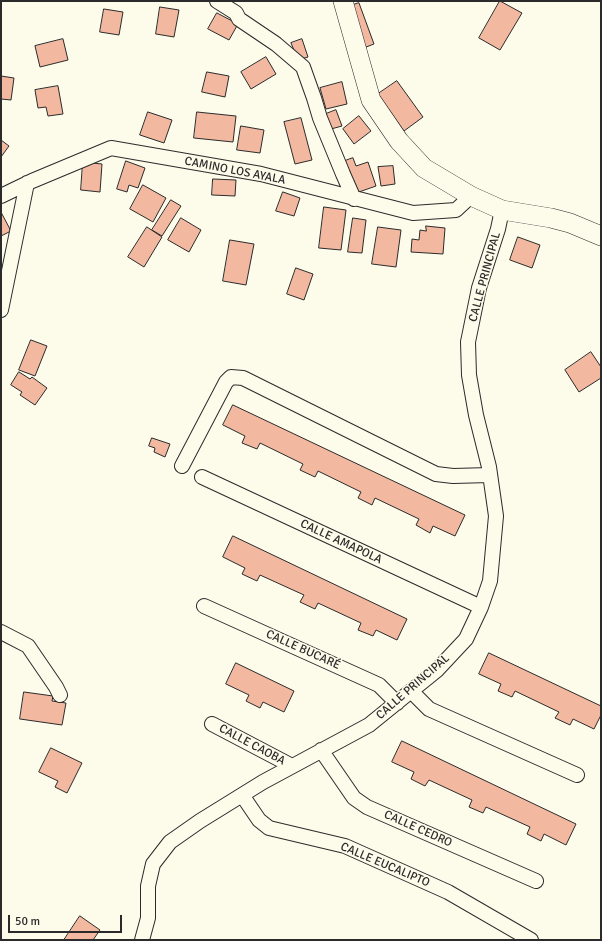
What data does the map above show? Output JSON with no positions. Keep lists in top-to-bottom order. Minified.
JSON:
{"streets":{"street":["CAMINO LOS AYALA","CALLE PRINCIPAL","CALLE AMAPOLA","CALLE BUCARÉ","CALLE CAOBA","CALLE CEDRO","CALLE EUCALIPTO"]},"crossings":[["CALLE PRINCIPAL","CALLE AMAPOLA"],["CALLE PRINCIPAL","CALLE BUCARÉ"],["CALLE PRINCIPAL","CALLE CAOBA"],["CALLE PRINCIPAL","CALLE CEDRO"],["CALLE PRINCIPAL","CALLE EUCALIPTO"]],"scale_bar":"50 m"}
